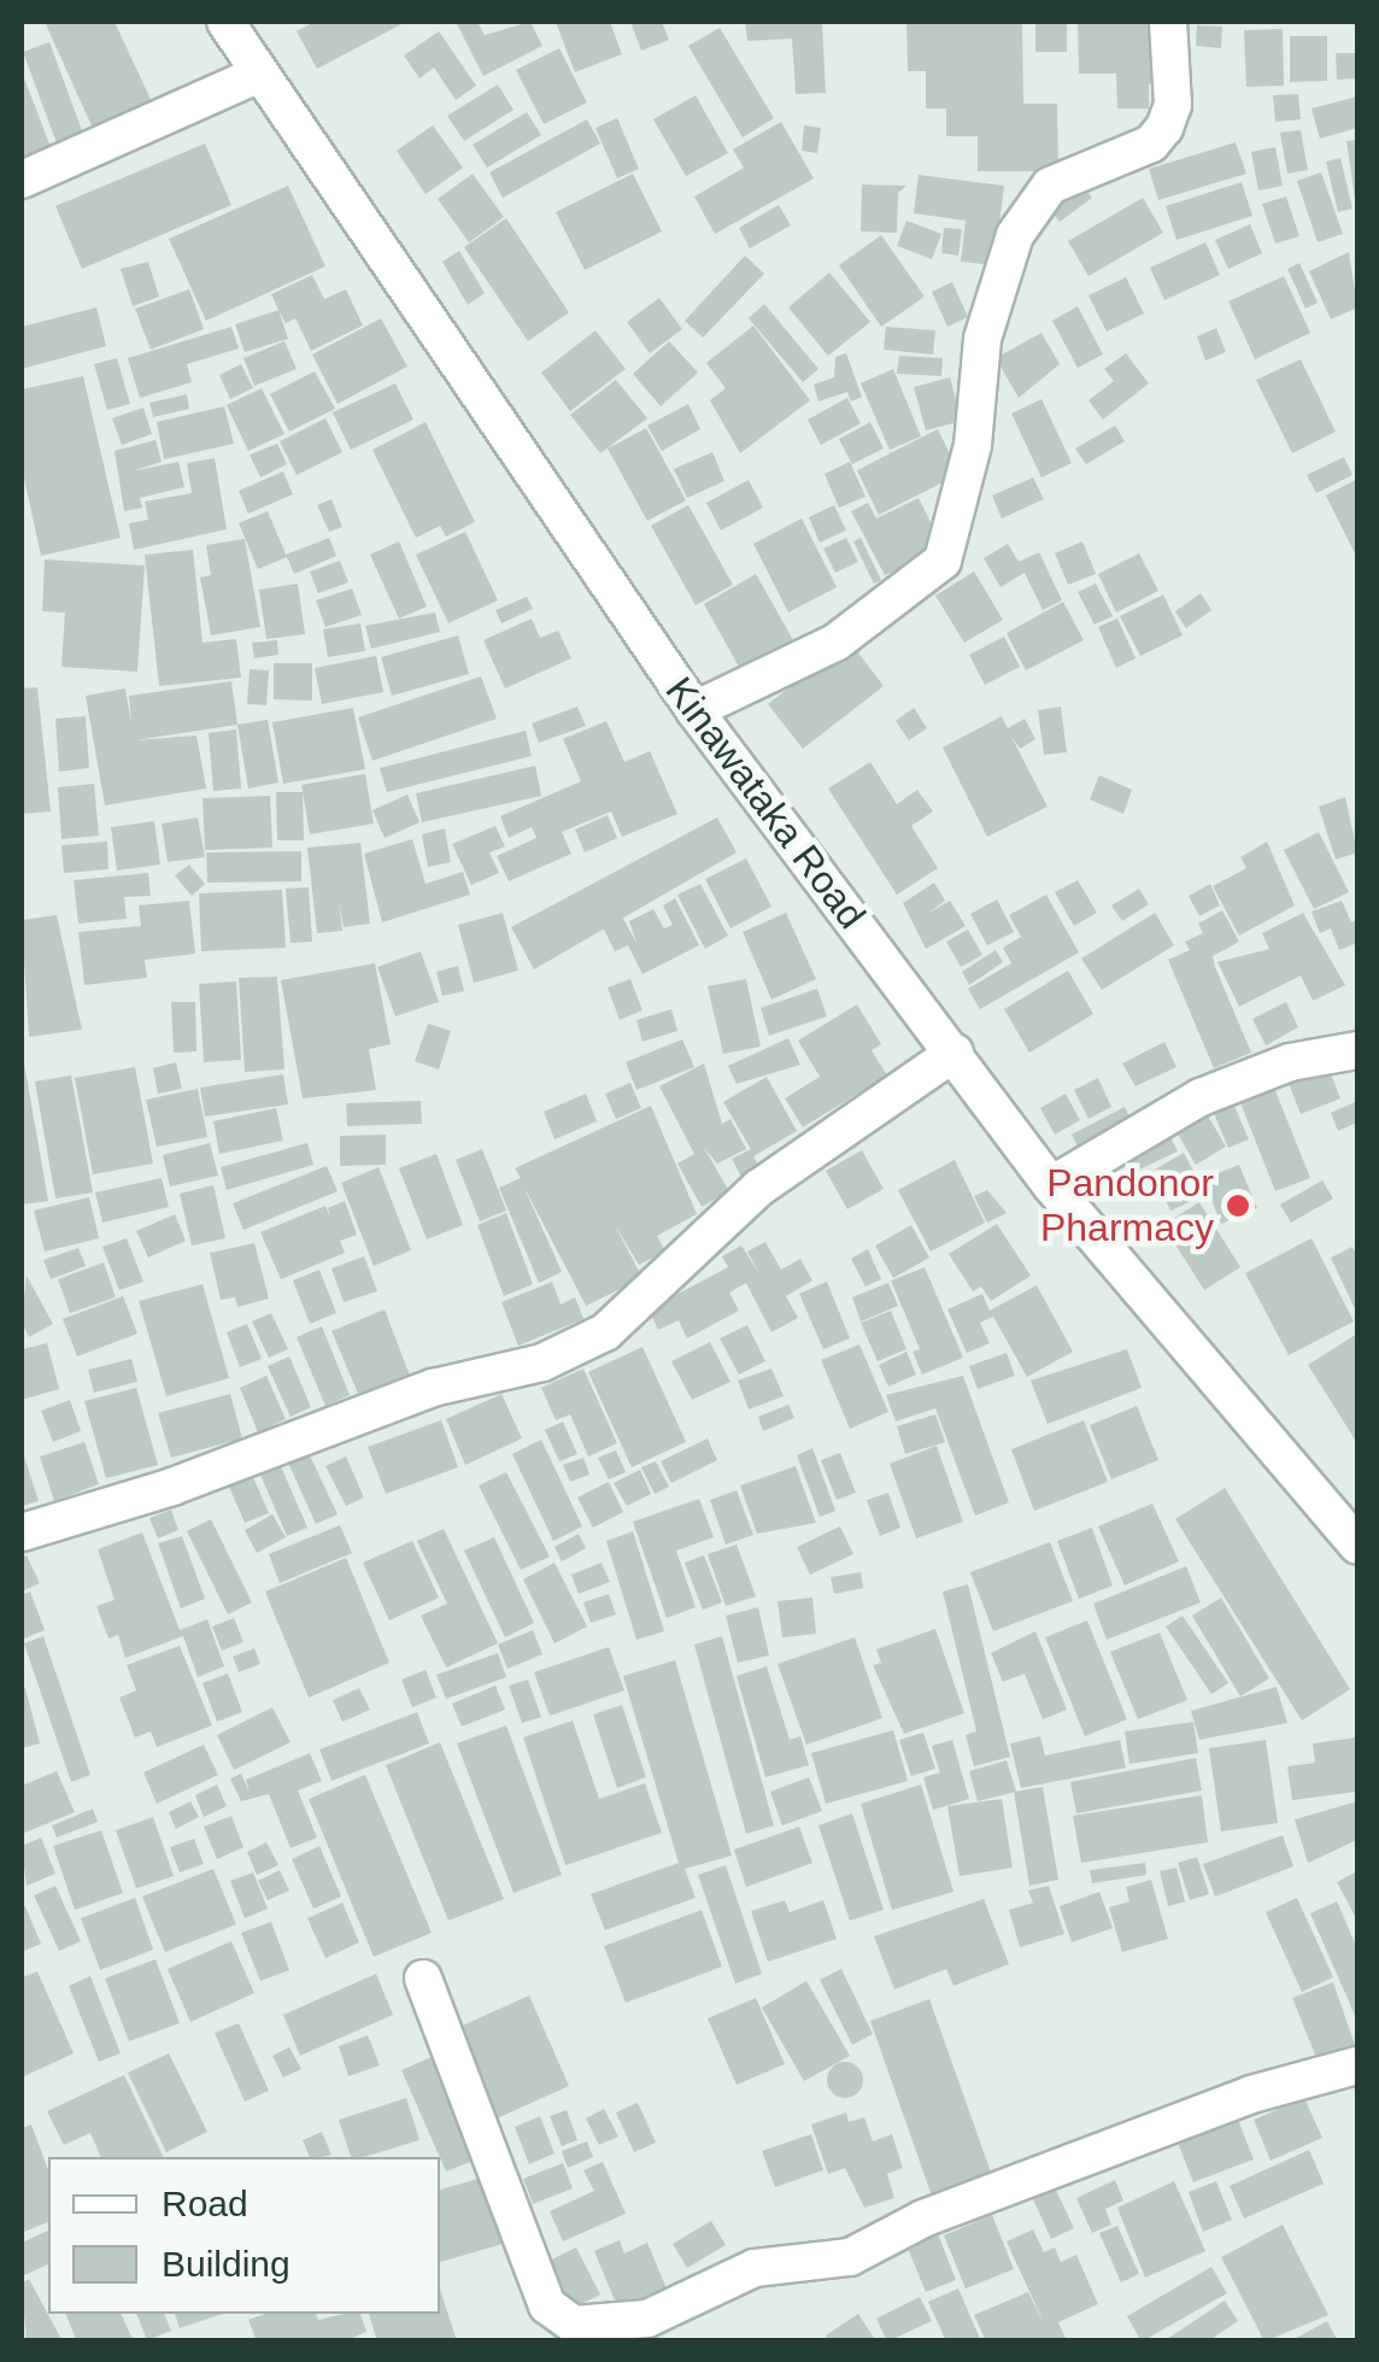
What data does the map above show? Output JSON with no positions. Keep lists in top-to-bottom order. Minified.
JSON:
{"streets":{"street":["Kinawataka Road"]},"places":["Pandonor Pharmacy"],"legend":["Road","Building"]}
